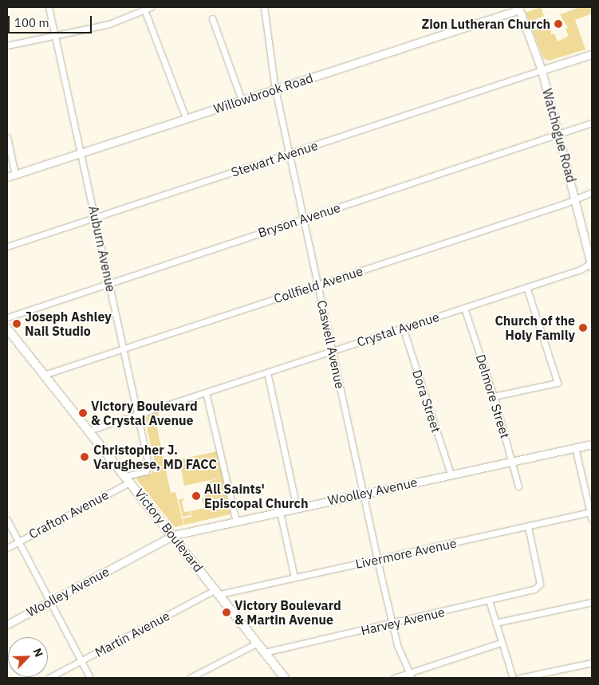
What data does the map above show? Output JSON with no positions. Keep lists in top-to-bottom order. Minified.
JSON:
{"streets":{"main road":["Victory Boulevard"],"street":["Willowbrook Road","Watchogue Road","Stewart Avenue","Bryson Avenue","Auburn Avenue","Collfield Avenue","Crystal Avenue","Caswell Avenue","Delmore Street","Dora Street","Woolley Avenue","Crafton Avenue","Livermore Avenue","Harvey Avenue","Martin Avenue"]},"crossings":[["Willowbrook Road","Watchogue Road"],["Willowbrook Road","Auburn Avenue"],["Willowbrook Road","Caswell Avenue"],["Watchogue Road","Stewart Avenue"],["Watchogue Road","Bryson Avenue"],["Watchogue Road","Collfield Avenue"],["Watchogue Road","Crystal Avenue"],["Stewart Avenue","Auburn Avenue"],["Stewart Avenue","Caswell Avenue"],["Bryson Avenue","Auburn Avenue"],["Bryson Avenue","Caswell Avenue"],["Auburn Avenue","Collfield Avenue"],["Auburn Avenue","Crystal Avenue"],["Auburn Avenue","Crafton Avenue"],["Auburn Avenue","Victory Boulevard"],["Collfield Avenue","Caswell Avenue"],["Collfield Avenue","Victory Boulevard"],["Crystal Avenue","Caswell Avenue"],["Crystal Avenue","Delmore Street"],["Crystal Avenue","Dora Street"],["Crystal Avenue","Victory Boulevard"],["Caswell Avenue","Woolley Avenue"],["Caswell Avenue","Livermore Avenue"],["Caswell Avenue","Harvey Avenue"],["Delmore Street","Woolley Avenue"],["Dora Street","Woolley Avenue"],["Woolley Avenue","Victory Boulevard"],["Crafton Avenue","Victory Boulevard"],["Victory Boulevard","Livermore Avenue"],["Victory Boulevard","Harvey Avenue"],["Victory Boulevard","Martin Avenue"],["Livermore Avenue","Harvey Avenue"],["Livermore Avenue","Martin Avenue"]],"places":["Zion Lutheran Church","Joseph Ashley Nail Studio","Church of the Holy Family","Victory Boulevard & Crystal Avenue","Christopher J. Varughese, MD FACC","All Saints' Episcopal Church","Victory Boulevard & Martin Avenue"],"scale_bar":"100 m","north":"top right"}
